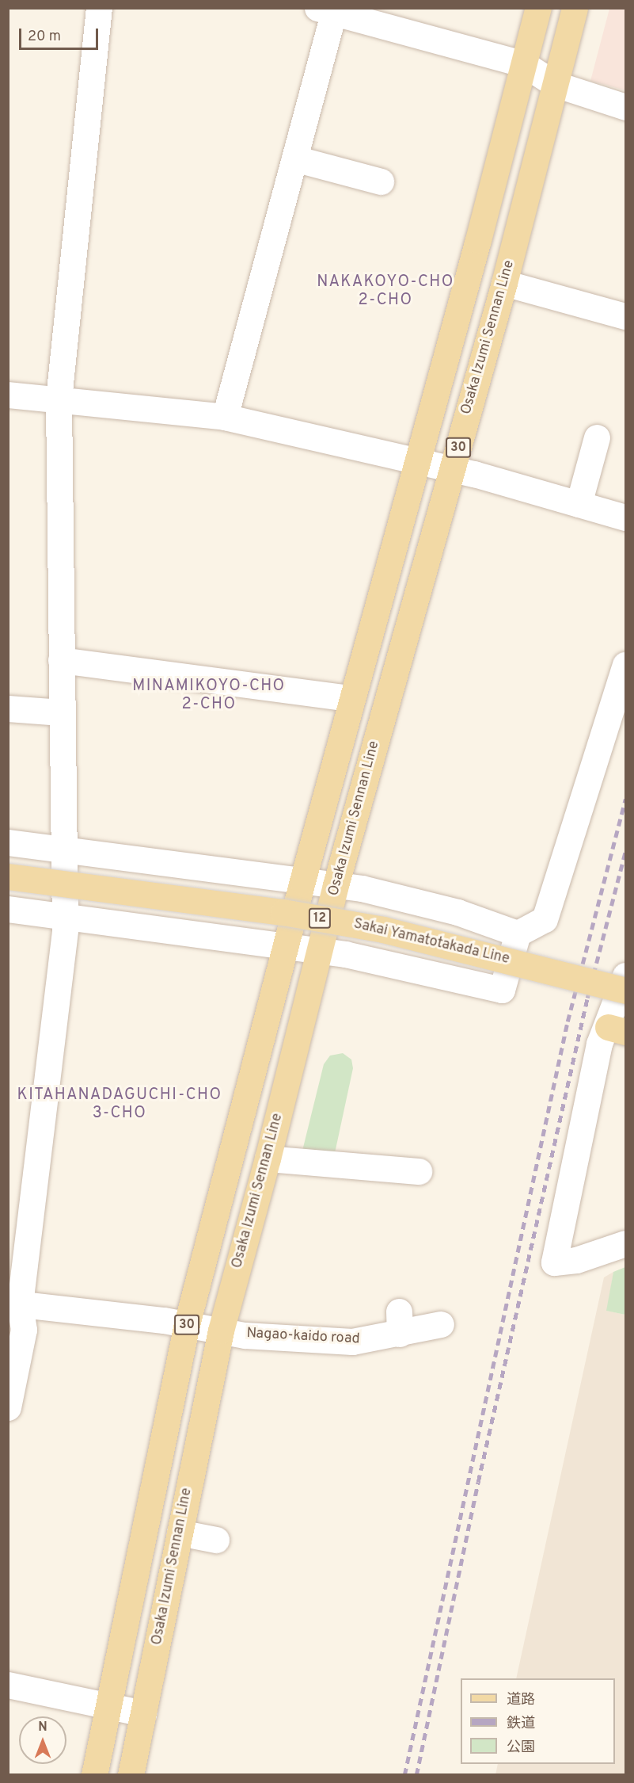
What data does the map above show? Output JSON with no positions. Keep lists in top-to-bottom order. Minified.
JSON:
{"streets":{"main road":["Osaka Izumi Sennan Line","30","12","Sakai Yamatotakada Line"],"street":["Nagao-kaido road"]},"crossings":[["Osaka Izumi Sennan Line","Nagao-kaido road"],["30","Nagao-kaido road"]],"districts":["NAKAKOYO-CHO 2-CHO","MINAMIKOYO-CHO 2-CHO","KITAHANADAGUCHI-CHO 3-CHO"],"legend":["道路","鉄道","公園"],"scale_bar":"20 m","north":"top"}
